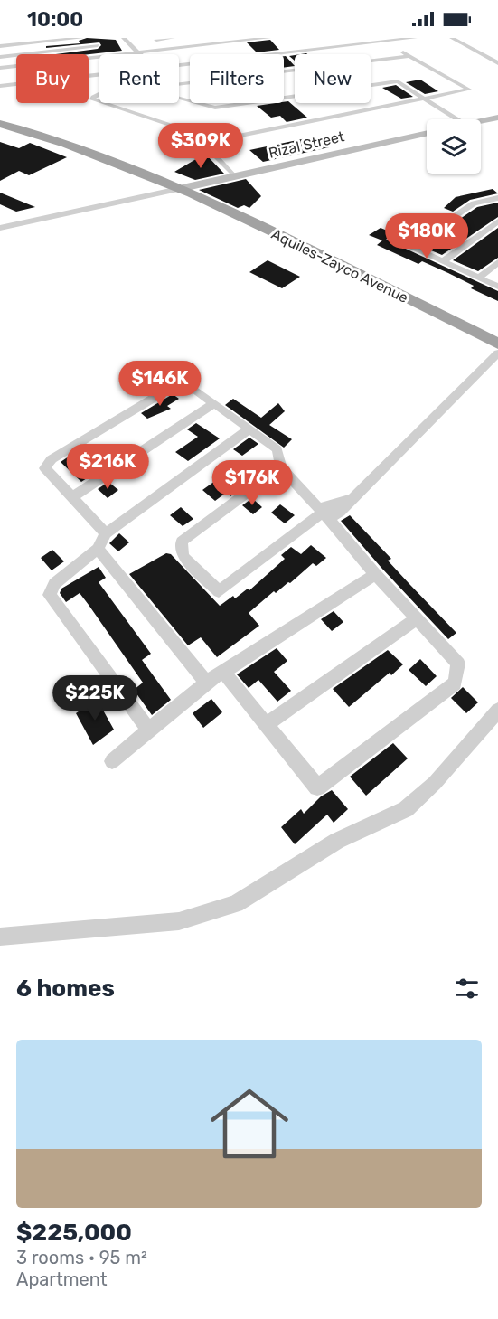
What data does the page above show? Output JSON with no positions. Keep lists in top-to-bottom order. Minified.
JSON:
{"streets":{"highway":["Aquiles-Zayco Avenue"],"main road":["Rizal Street"]},"crossings":[["Rizal Street","Aquiles-Zayco Avenue"]],"page":{"status":"10:00","chip":["Buy","Rent","Filters","New"],"price":["$309K","$180K","$146K","$216K","$176K","$225K"],"heading":"6 homes","list":[{"name":"$225,000","note":"3 rooms · 95 m² · Apartment"}]}}
